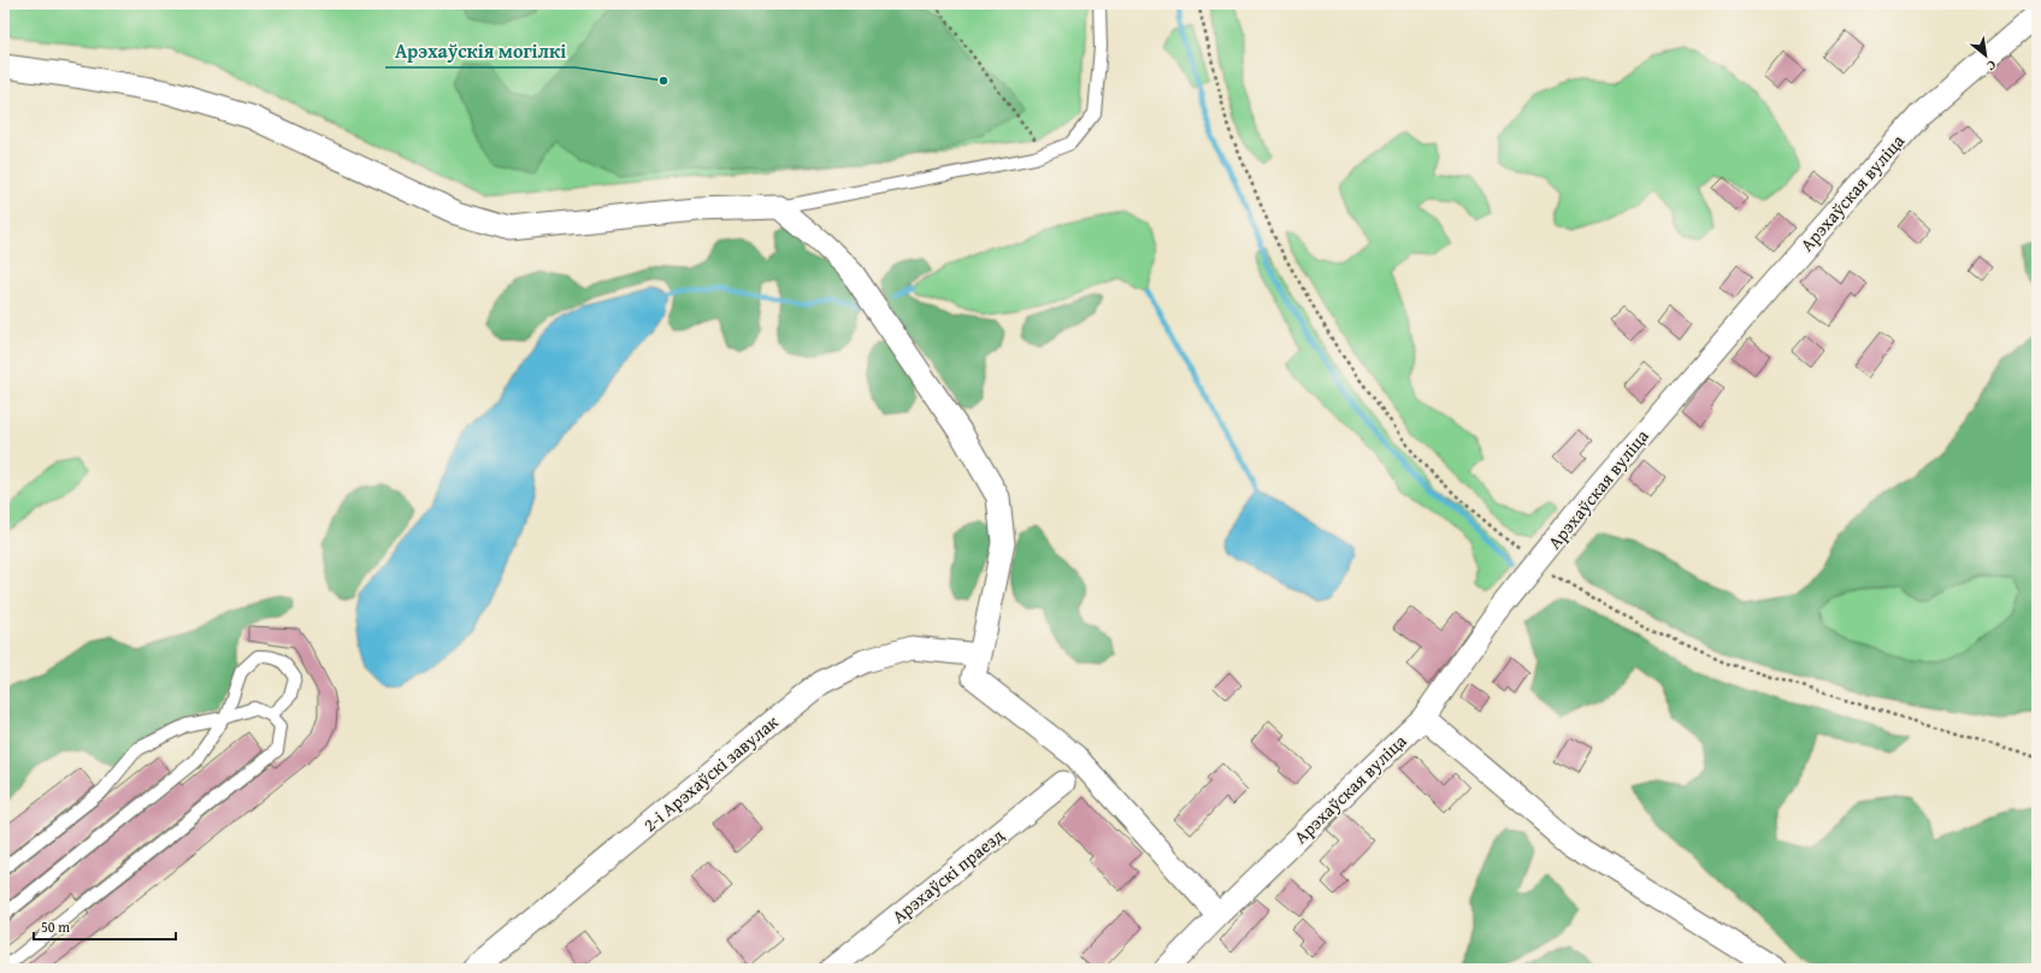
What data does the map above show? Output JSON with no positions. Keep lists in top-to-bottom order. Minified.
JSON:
{"streets":{"street":["Арэхаўская вуліца","2-і Арэхаўскі завулак","Арэхаўскі праезд"]},"places":["Арэхаўскія могілкі"],"scale_bar":"50 m","north":"bottom right"}
